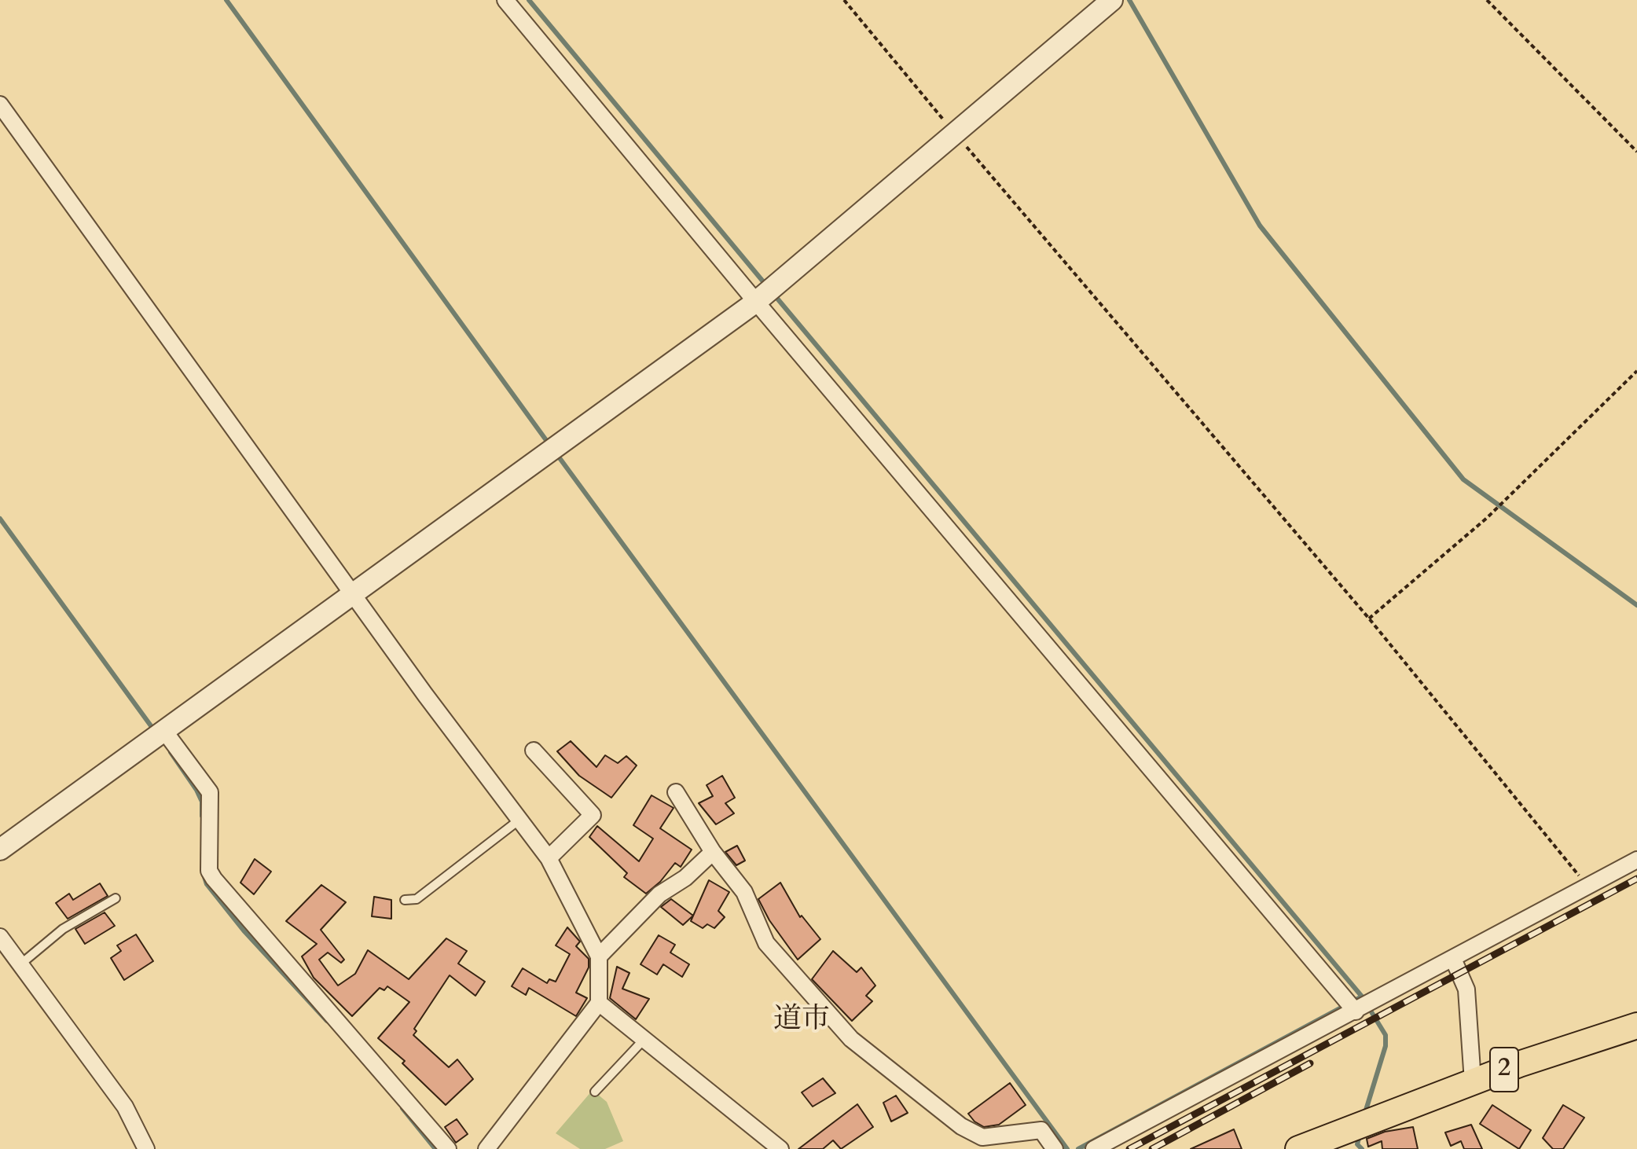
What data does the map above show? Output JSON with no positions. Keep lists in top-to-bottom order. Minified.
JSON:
{"streets":{"main road":["2"]},"districts":["道市"]}
